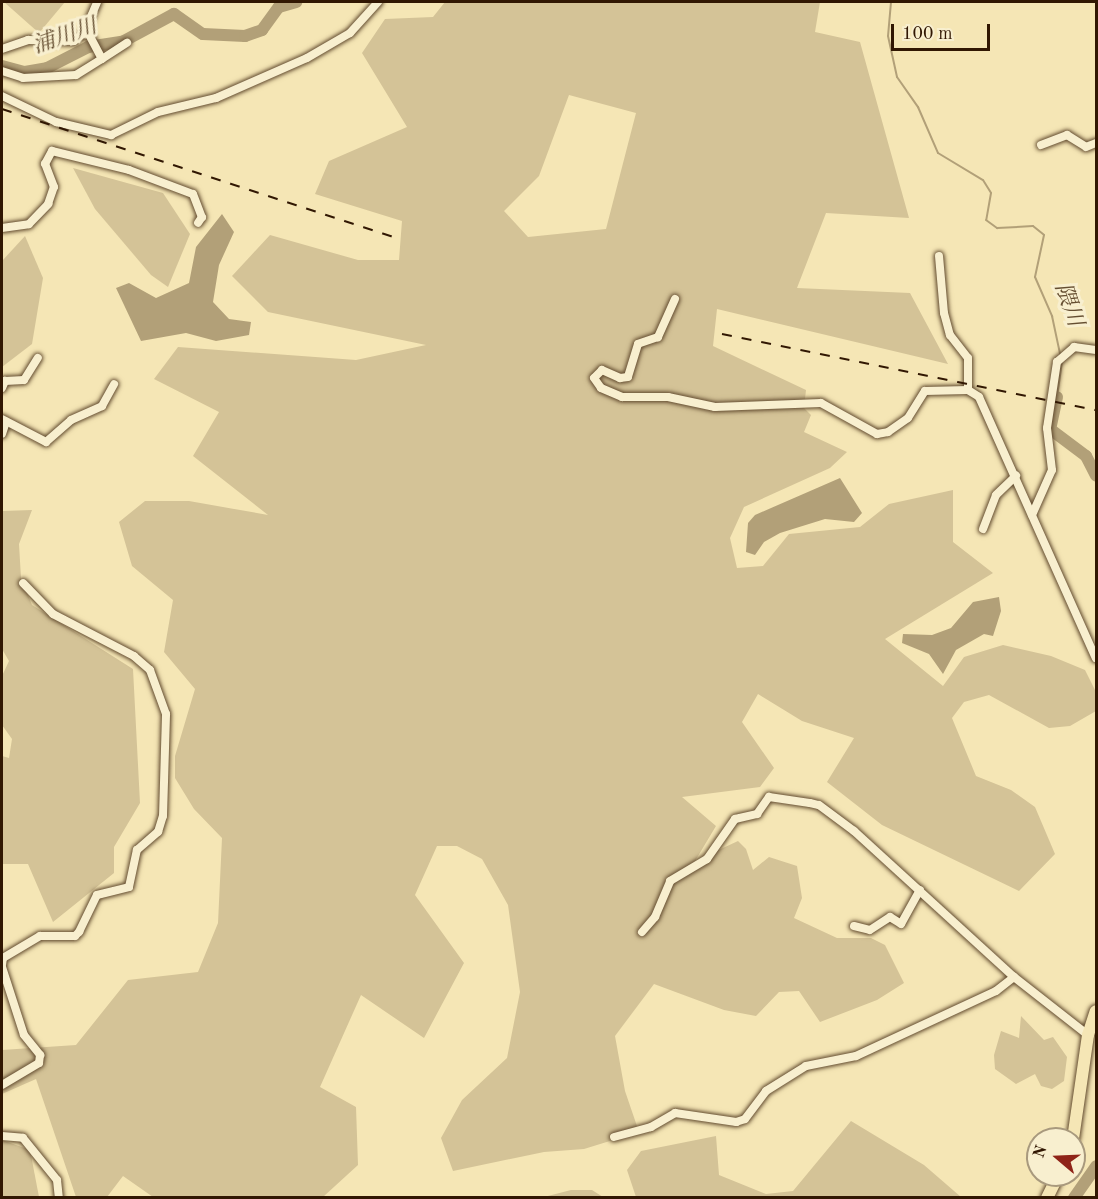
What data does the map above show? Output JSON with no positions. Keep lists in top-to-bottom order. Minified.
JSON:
{"water":["浦川川","隈川"],"scale_bar":"100 m","north":"left"}
